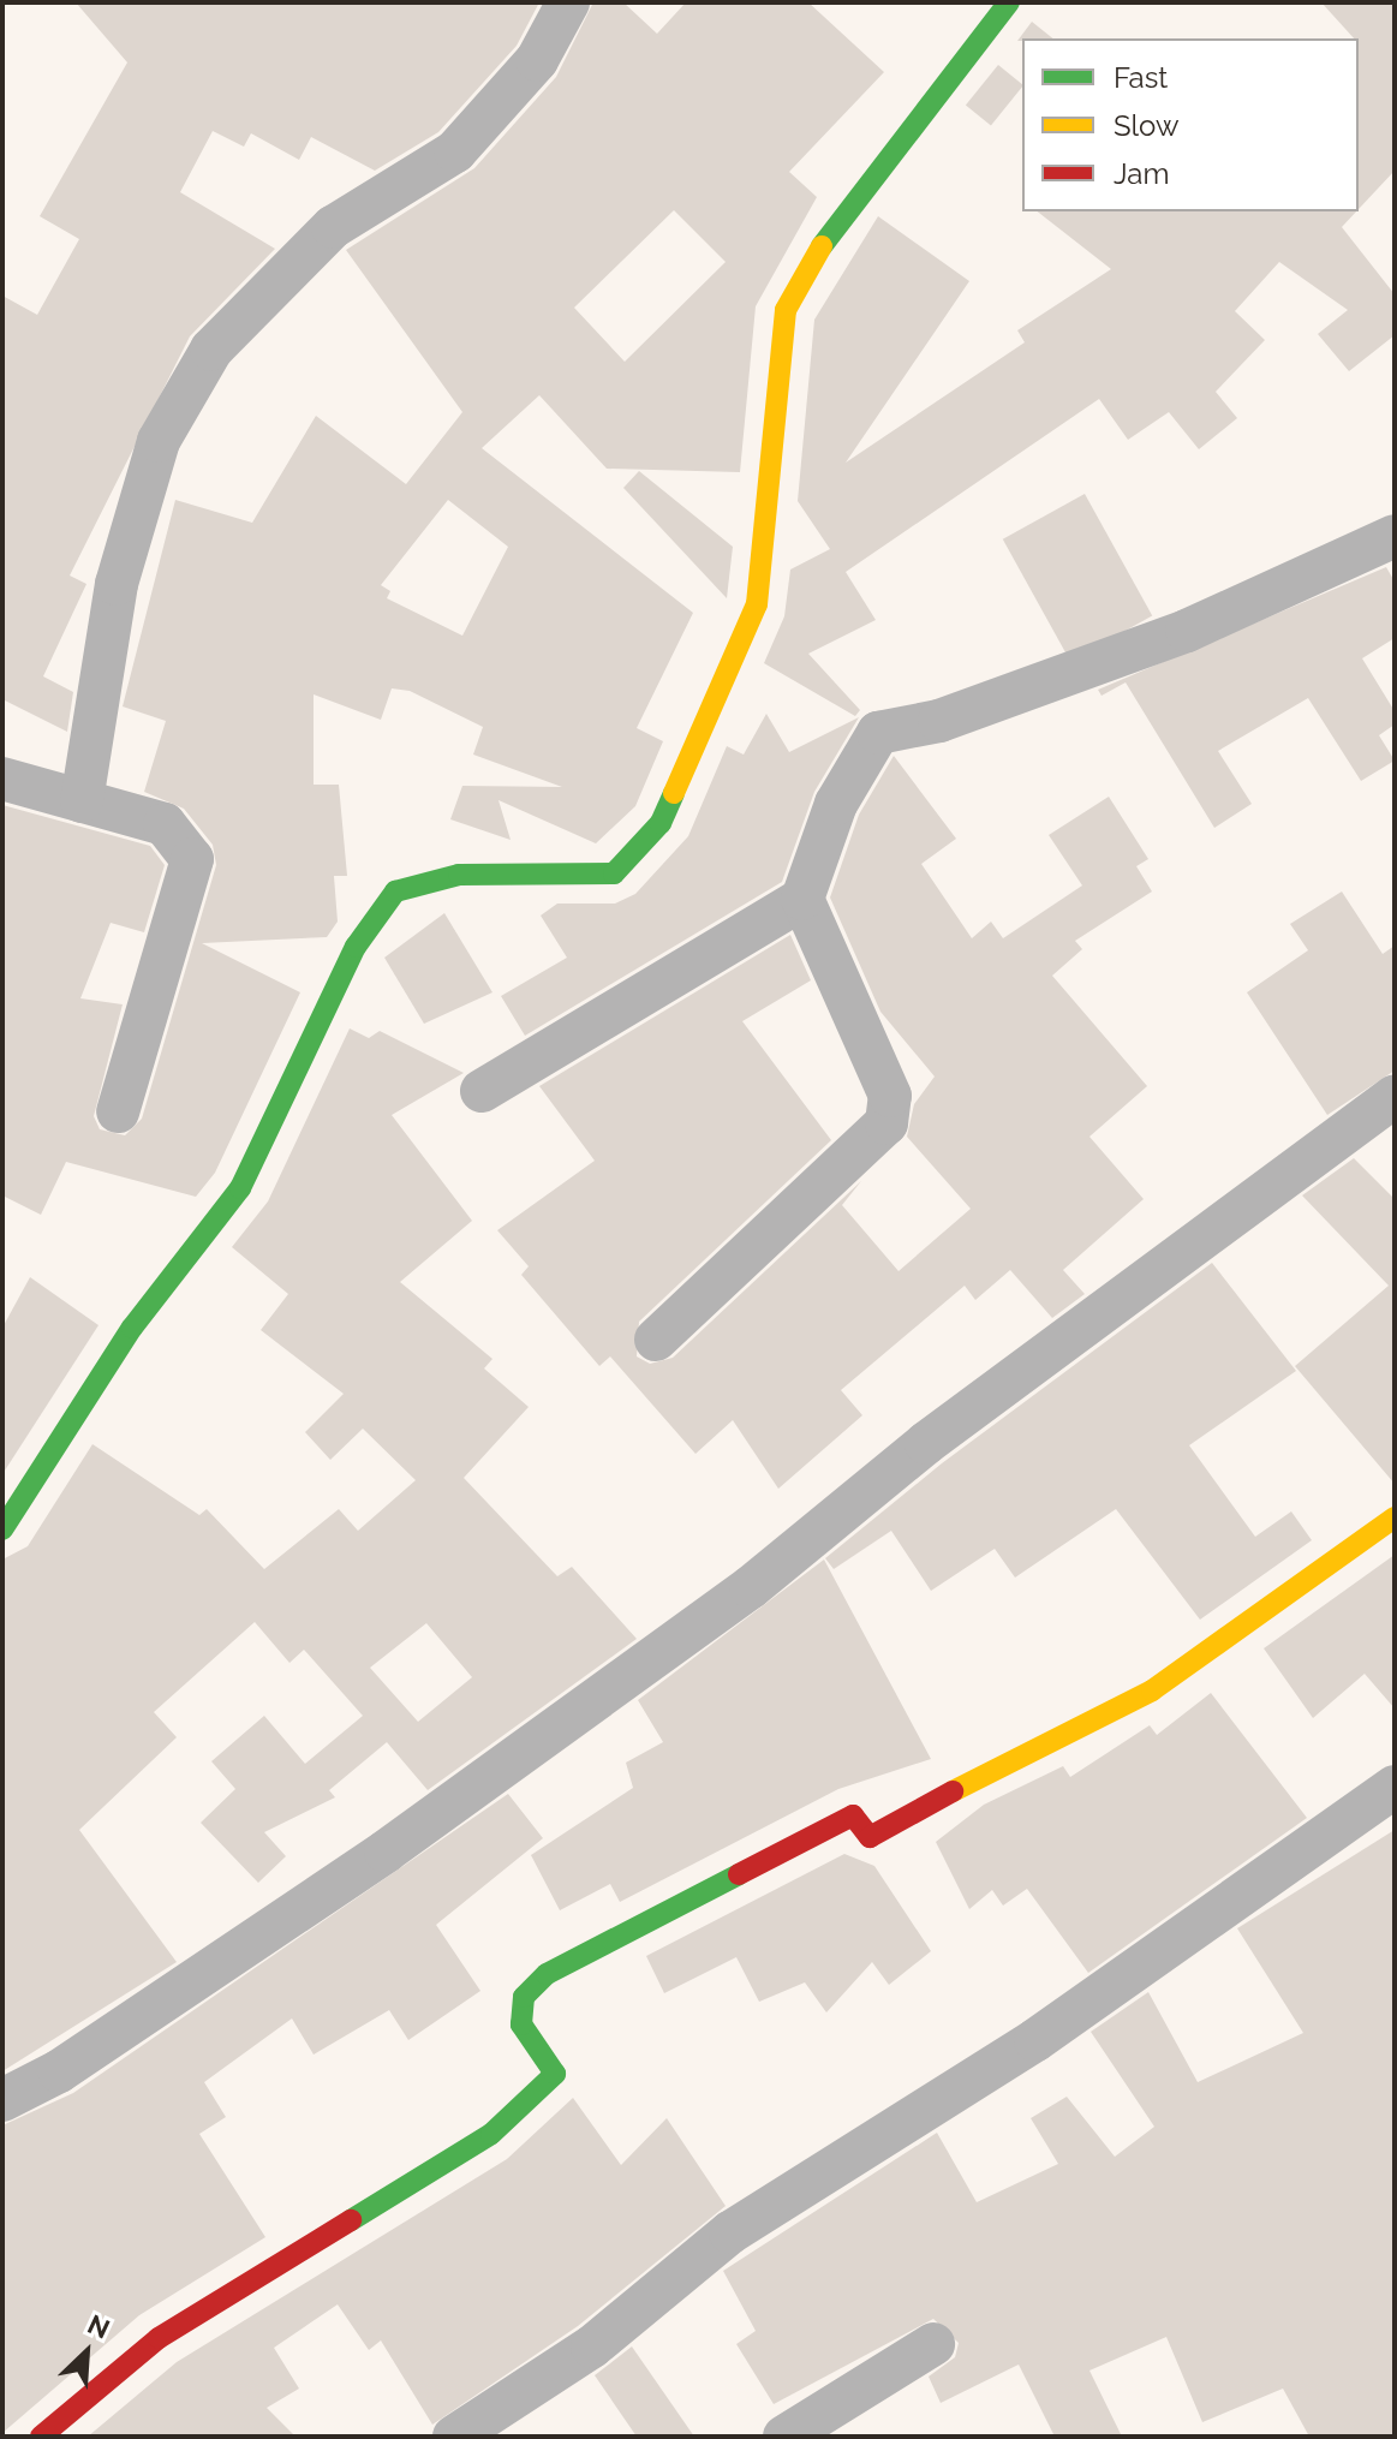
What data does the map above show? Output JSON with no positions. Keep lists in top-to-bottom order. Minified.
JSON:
{"legend":["Fast","Slow","Jam"],"north":"top right"}
